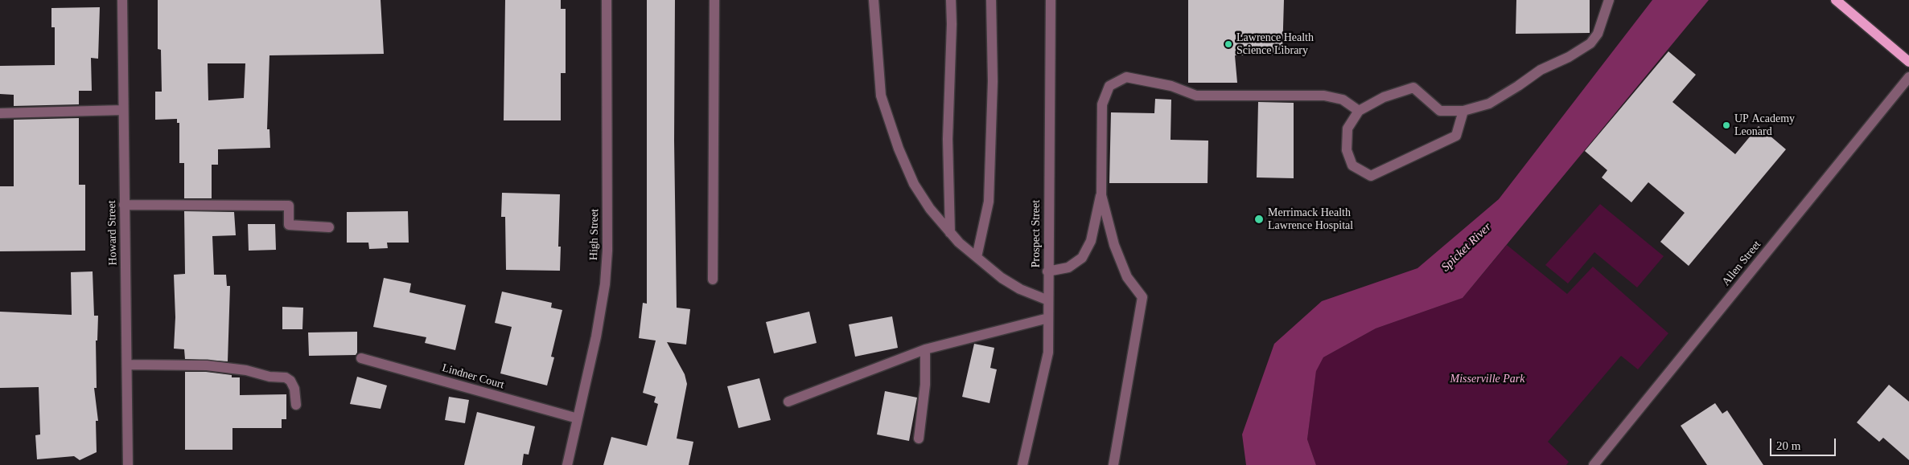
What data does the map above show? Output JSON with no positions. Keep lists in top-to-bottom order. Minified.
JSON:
{"streets":{"street":["Howard Street","Prospect Street","High Street","Allen Street","Lindner Court"]},"crossings":[["High Street","Lindner Court"]],"water":["Spicket River"],"parks":["Misserville Park"],"places":["Lawrence Health Science Library","UP Academy Leonard","Merrimack Health Lawrence Hospital"],"scale_bar":"20 m"}
